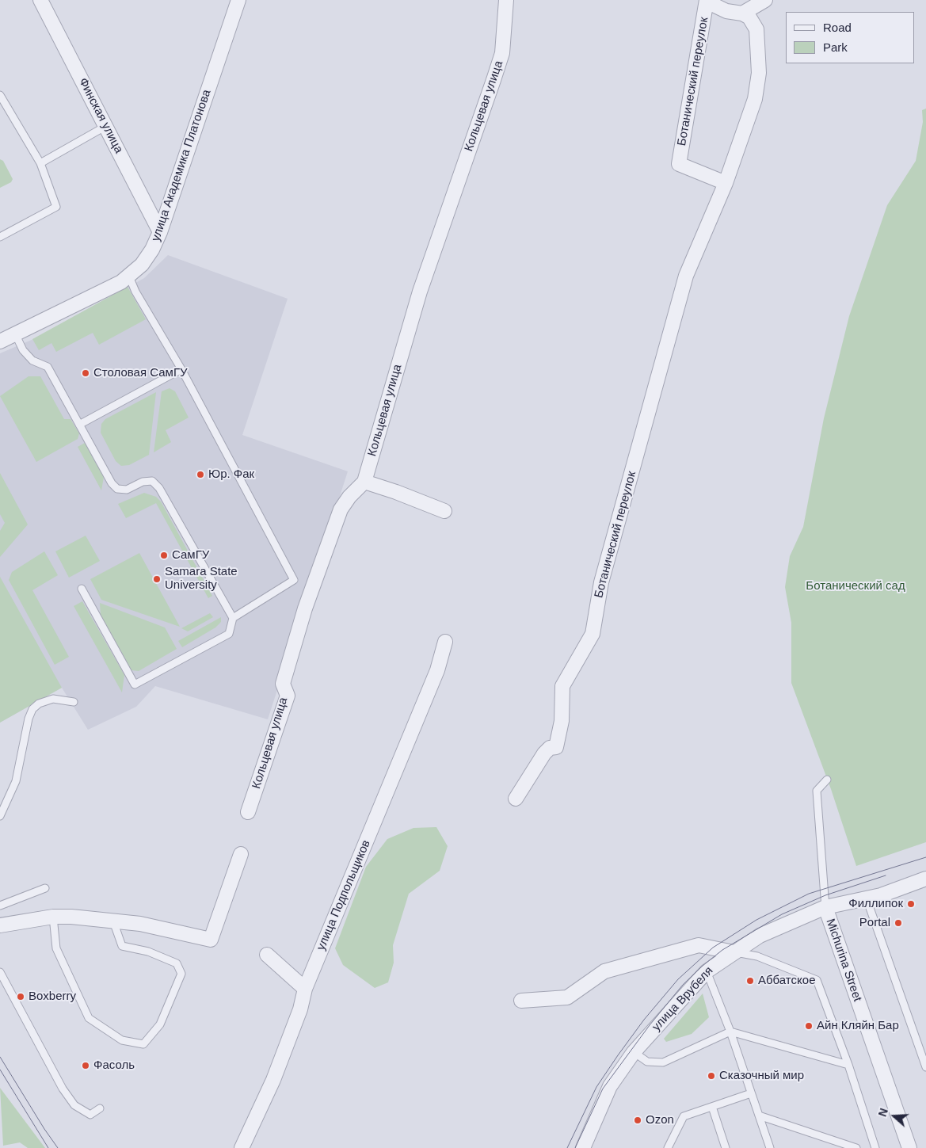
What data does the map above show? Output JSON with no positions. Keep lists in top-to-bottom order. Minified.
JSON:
{"streets":{"street":["Ботанический переулок","Кольцевая улица","Финская улица","улица Академика Платонова","улица Подпольщиков","Michurina Street","улица Врубеля"]},"crossings":[["Финская улица","улица Академика Платонова"],["Michurina Street","улица Врубеля"]],"parks":["Ботанический сад"],"places":["Столовая СамГУ","Юр. Фак","СамГУ","Samara State University","Филлипок","Portal","Аббатское","Boxberry","Айн Кляйн Бар","Фасоль","Сказочный мир","Ozon"],"legend":["Road","Park"],"north":"left"}
